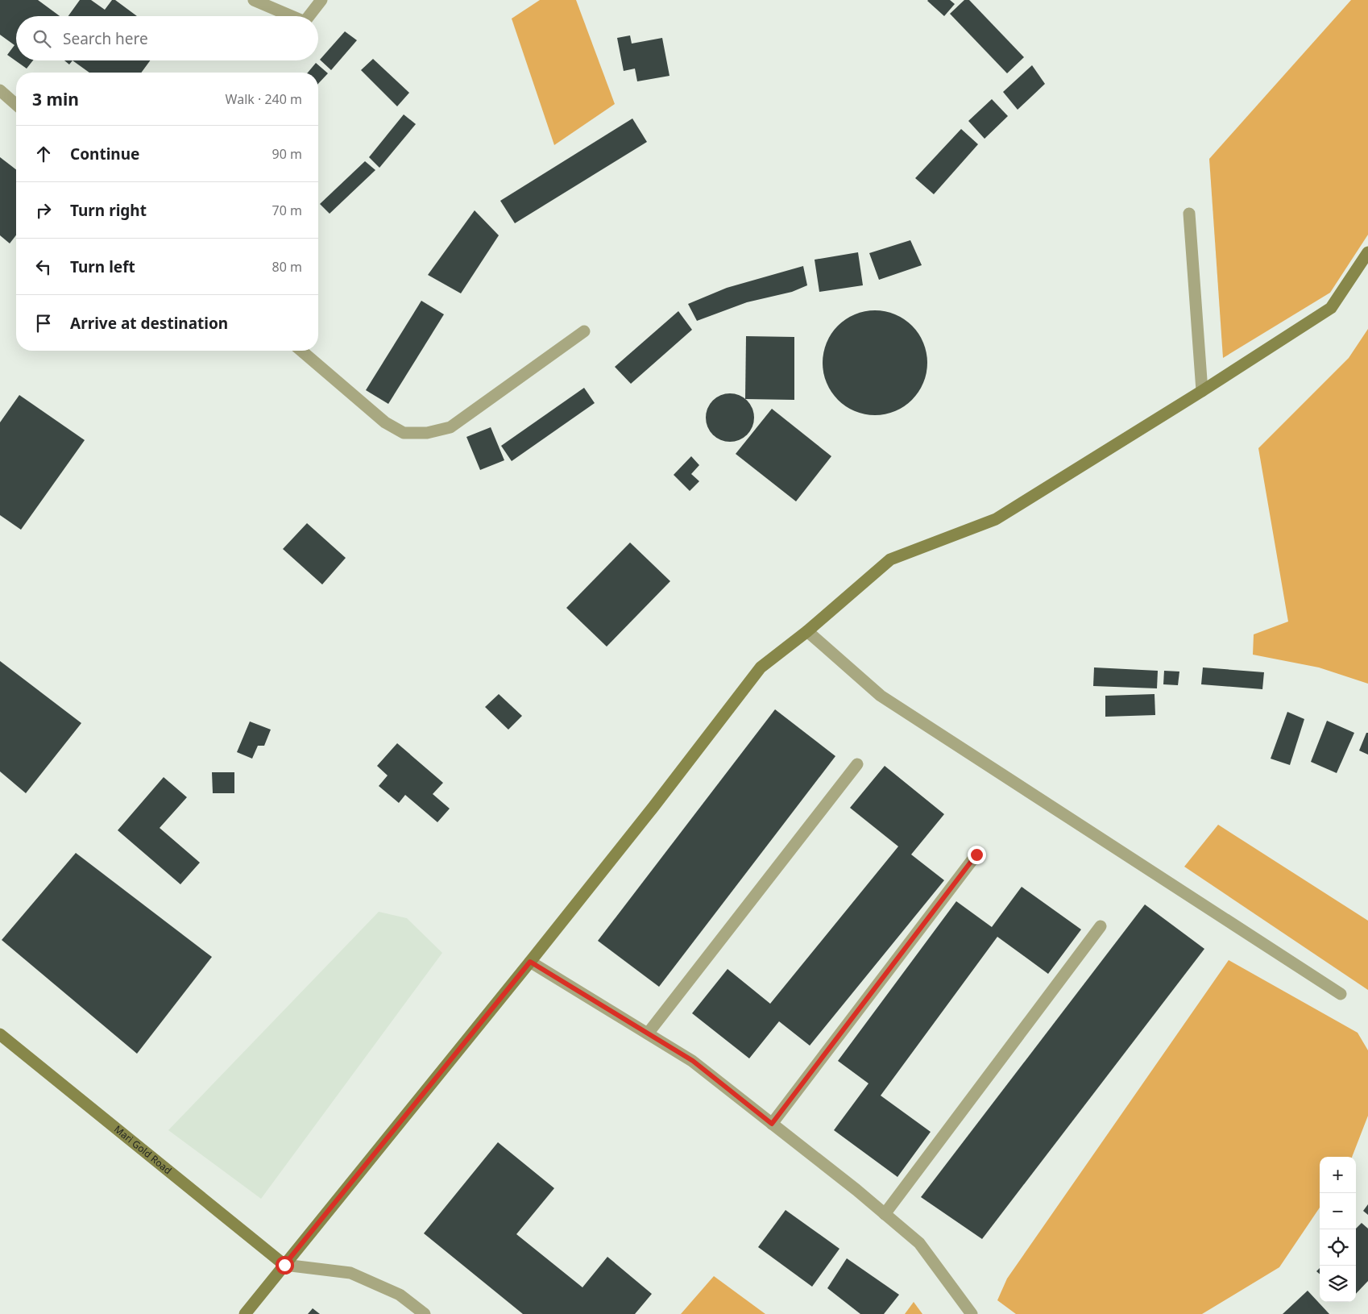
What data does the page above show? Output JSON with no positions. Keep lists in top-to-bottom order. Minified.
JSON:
{"streets":{"street":["Mari Gold Road"]},"page":{"search":"Search here","heading":["3 min","Walk · 240 m"],"list":[["Continue","90 m"],["Turn right","70 m"],["Turn left","80 m"],"Arrive at destination"],"map_buttons":["+","−"]}}
